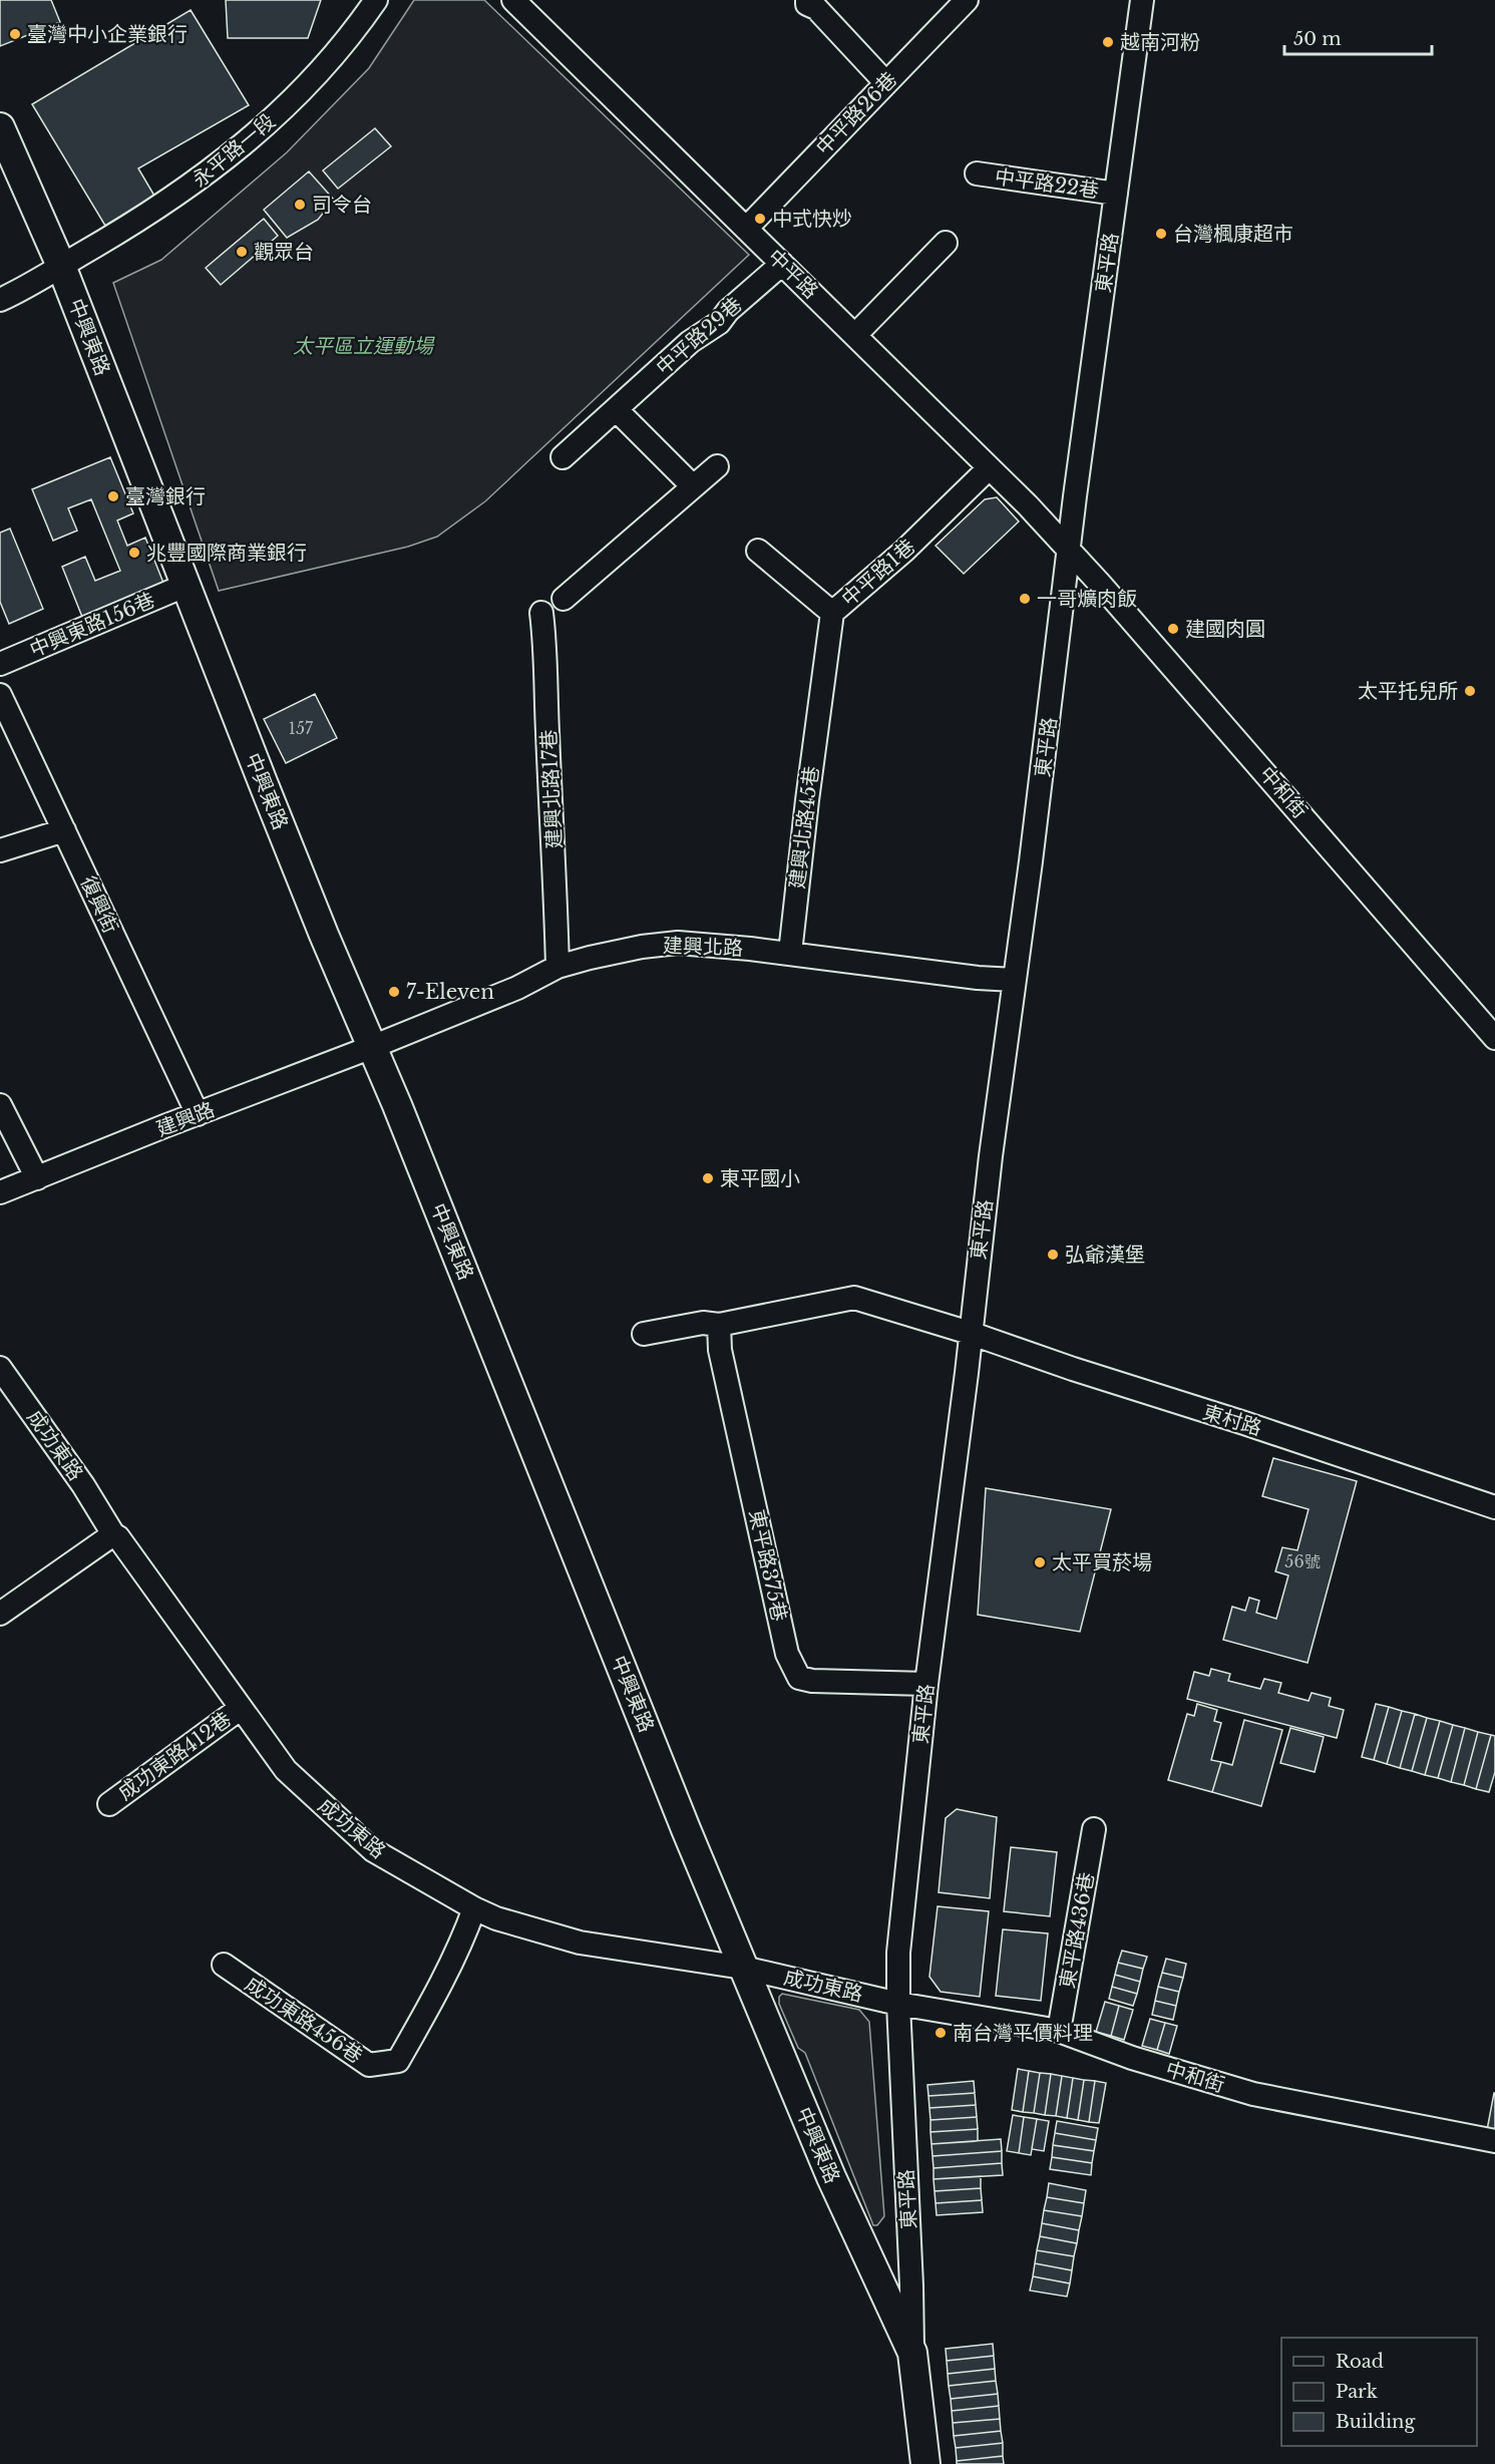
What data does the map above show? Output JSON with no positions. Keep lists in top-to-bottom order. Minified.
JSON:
{"streets":{"main road":["東平路","中興東路"],"street":["中平路26巷","永平路一段","中平路22巷","中平路","中平路29巷","中平路1巷","中興東路156巷","建興北路17巷","中和街","建興北路45巷","復興街","建興北路","建興路","東村路","成功東路","東平路375巷","成功東路412巷","東平路436巷","成功東路456巷"]},"crossings":[["中平路26巷","中平路"],["永平路一段","中興東路"],["中平路22巷","東平路"],["東平路","中平路"],["東平路","中興東路"],["東平路","中和街"],["東平路","建興北路"],["東平路","東村路"],["東平路","成功東路"],["東平路","東平路375巷"],["中平路","中平路29巷"],["中平路","中平路1巷"],["中平路","中和街"],["中興東路","中興東路156巷"],["中興東路","建興北路"],["中興東路","建興路"],["中興東路","成功東路"],["中平路1巷","建興北路45巷"],["建興北路17巷","建興北路"],["中和街","成功東路"],["中和街","東平路436巷"],["建興北路45巷","建興北路"],["復興街","建興路"],["建興北路","建興路"],["成功東路","成功東路412巷"],["成功東路","成功東路456巷"]],"parks":["太平區立運動場"],"places":["臺灣中小企業銀行","越南河粉","司令台","中式快炒","台灣楓康超市","觀眾台","臺灣銀行","兆豐國際商業銀行","一哥爌肉飯","建國肉圓","太平托兒所","7-Eleven","東平國小","弘爺漢堡","太平買菸場","南台灣平價料理"],"house_numbers":["157","56號"],"legend":["Road","Park","Building"],"scale_bar":"50 m"}
